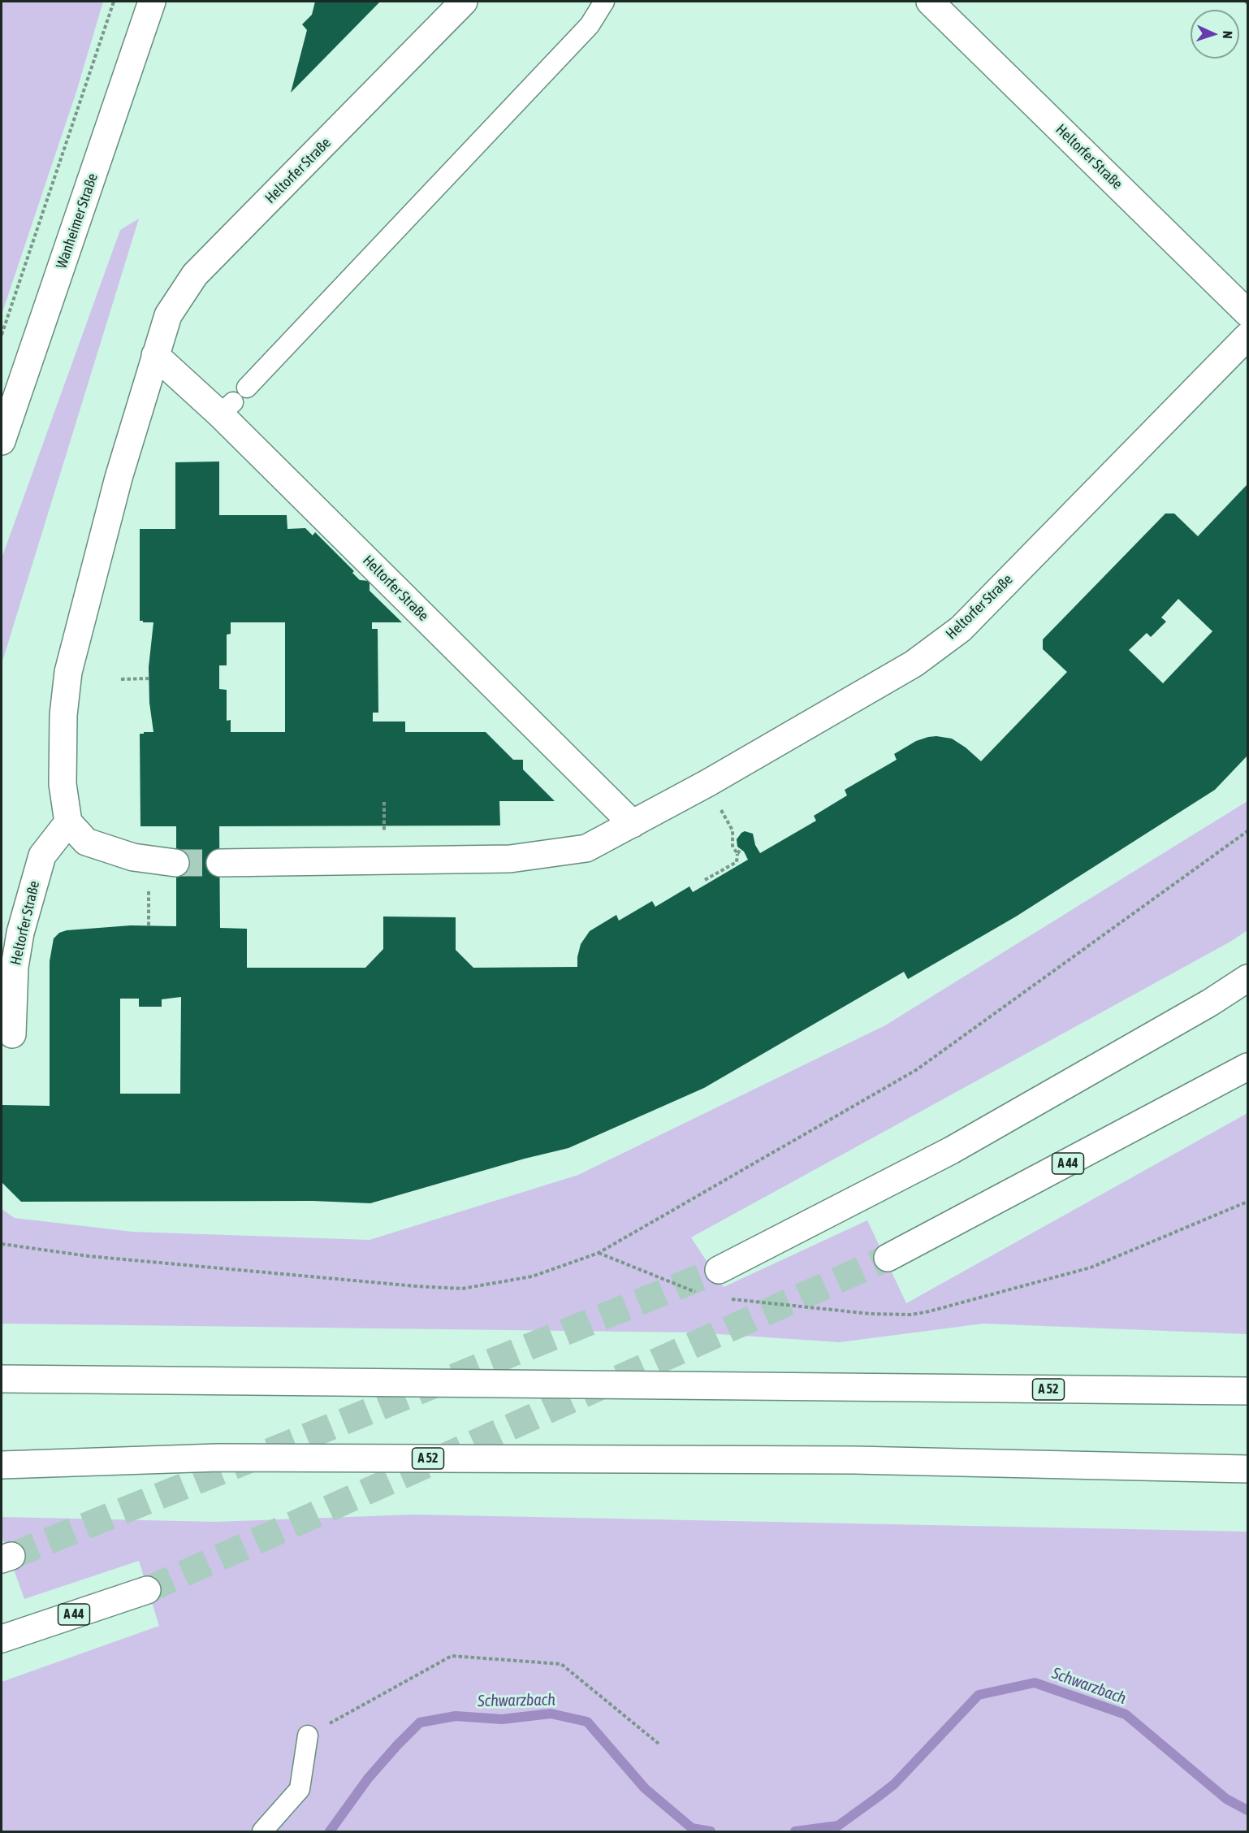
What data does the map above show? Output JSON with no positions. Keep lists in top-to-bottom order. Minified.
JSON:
{"streets":{"main road":["Heltorfer Straße","Wanheimer Straße","A 44","A 52"]},"water":["Schwarzbach"],"north":"right"}
